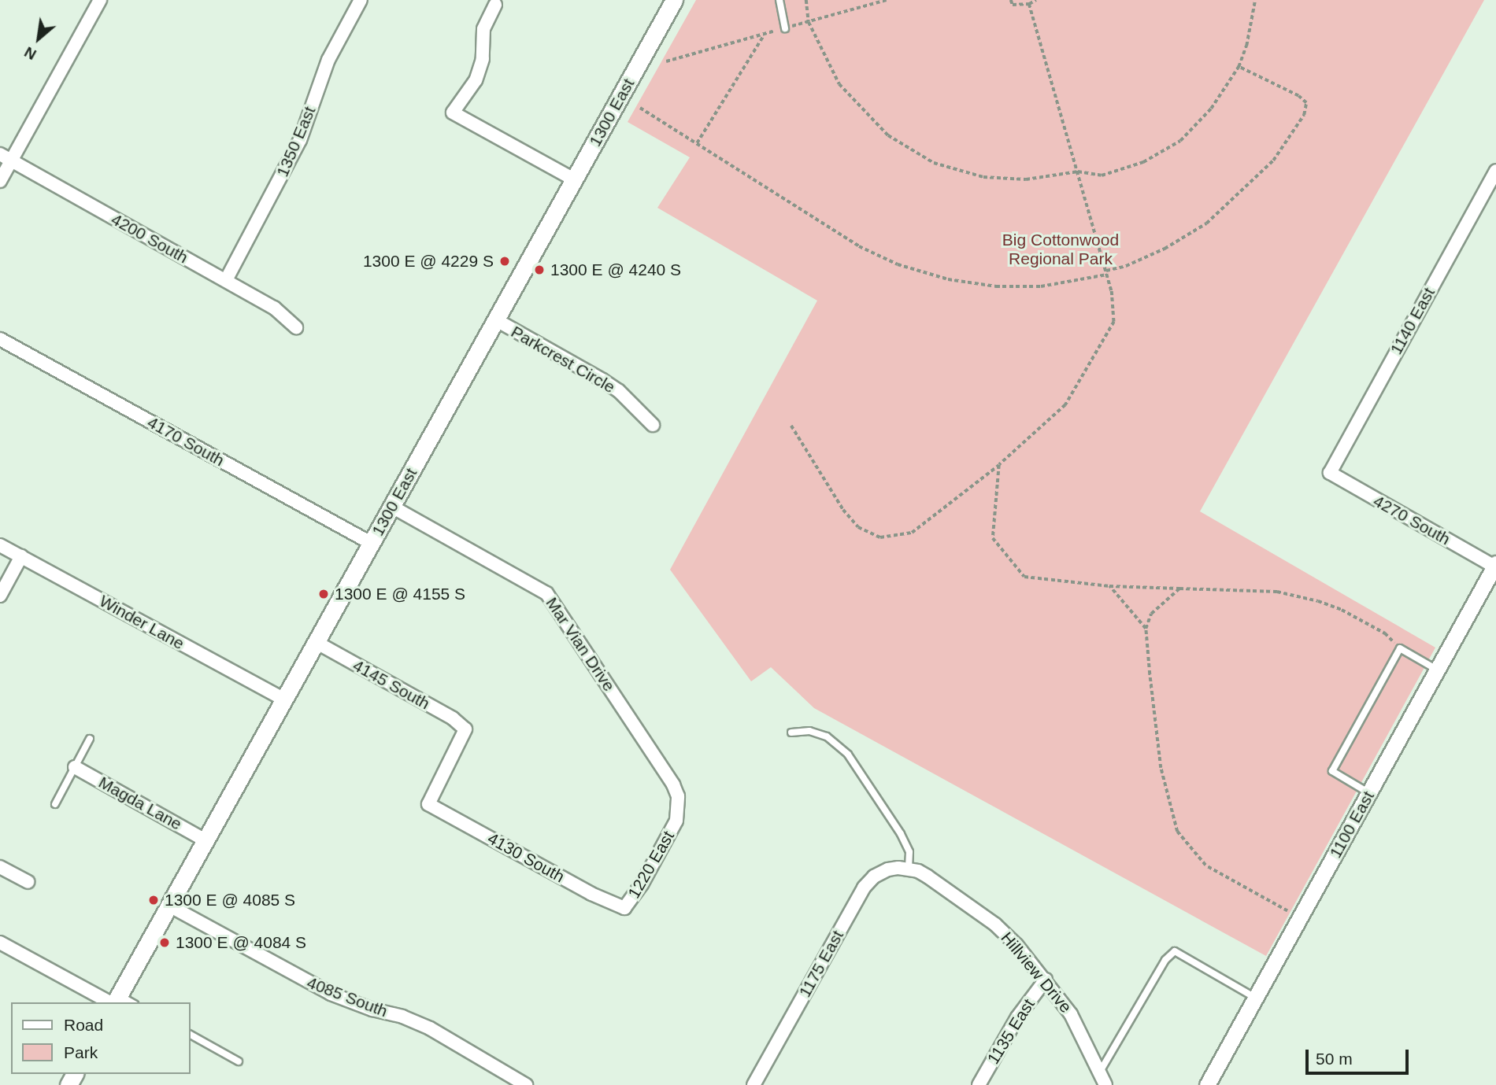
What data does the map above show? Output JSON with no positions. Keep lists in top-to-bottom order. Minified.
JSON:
{"streets":{"main road":["1300 East"],"street":["1350 East","4200 South","1140 East","Parkcrest Circle","4170 South","4270 South","Winder Lane","Mar Vian Drive","4145 South","Magda Lane","1100 East","4130 South","1220 East","1175 East","Hillview Drive","4085 South","1135 East"]},"crossings":[["1300 East","Parkcrest Circle"],["1300 East","4170 South"],["1300 East","Winder Lane"],["1300 East","Mar Vian Drive"],["1300 East","4145 South"],["1300 East","Magda Lane"],["1300 East","4085 South"],["1350 East","4200 South"],["1140 East","4270 South"],["4270 South","1100 East"],["Mar Vian Drive","1220 East"],["4145 South","4130 South"],["4130 South","1220 East"],["1175 East","Hillview Drive"],["Hillview Drive","1135 East"]],"parks":["Big Cottonwood Regional Park"],"places":["1300 E @ 4229 S","1300 E @ 4240 S","1300 E @ 4155 S","1300 E @ 4085 S","1300 E @ 4084 S"],"legend":["Road","Park"],"scale_bar":"50 m","north":"bottom left"}
